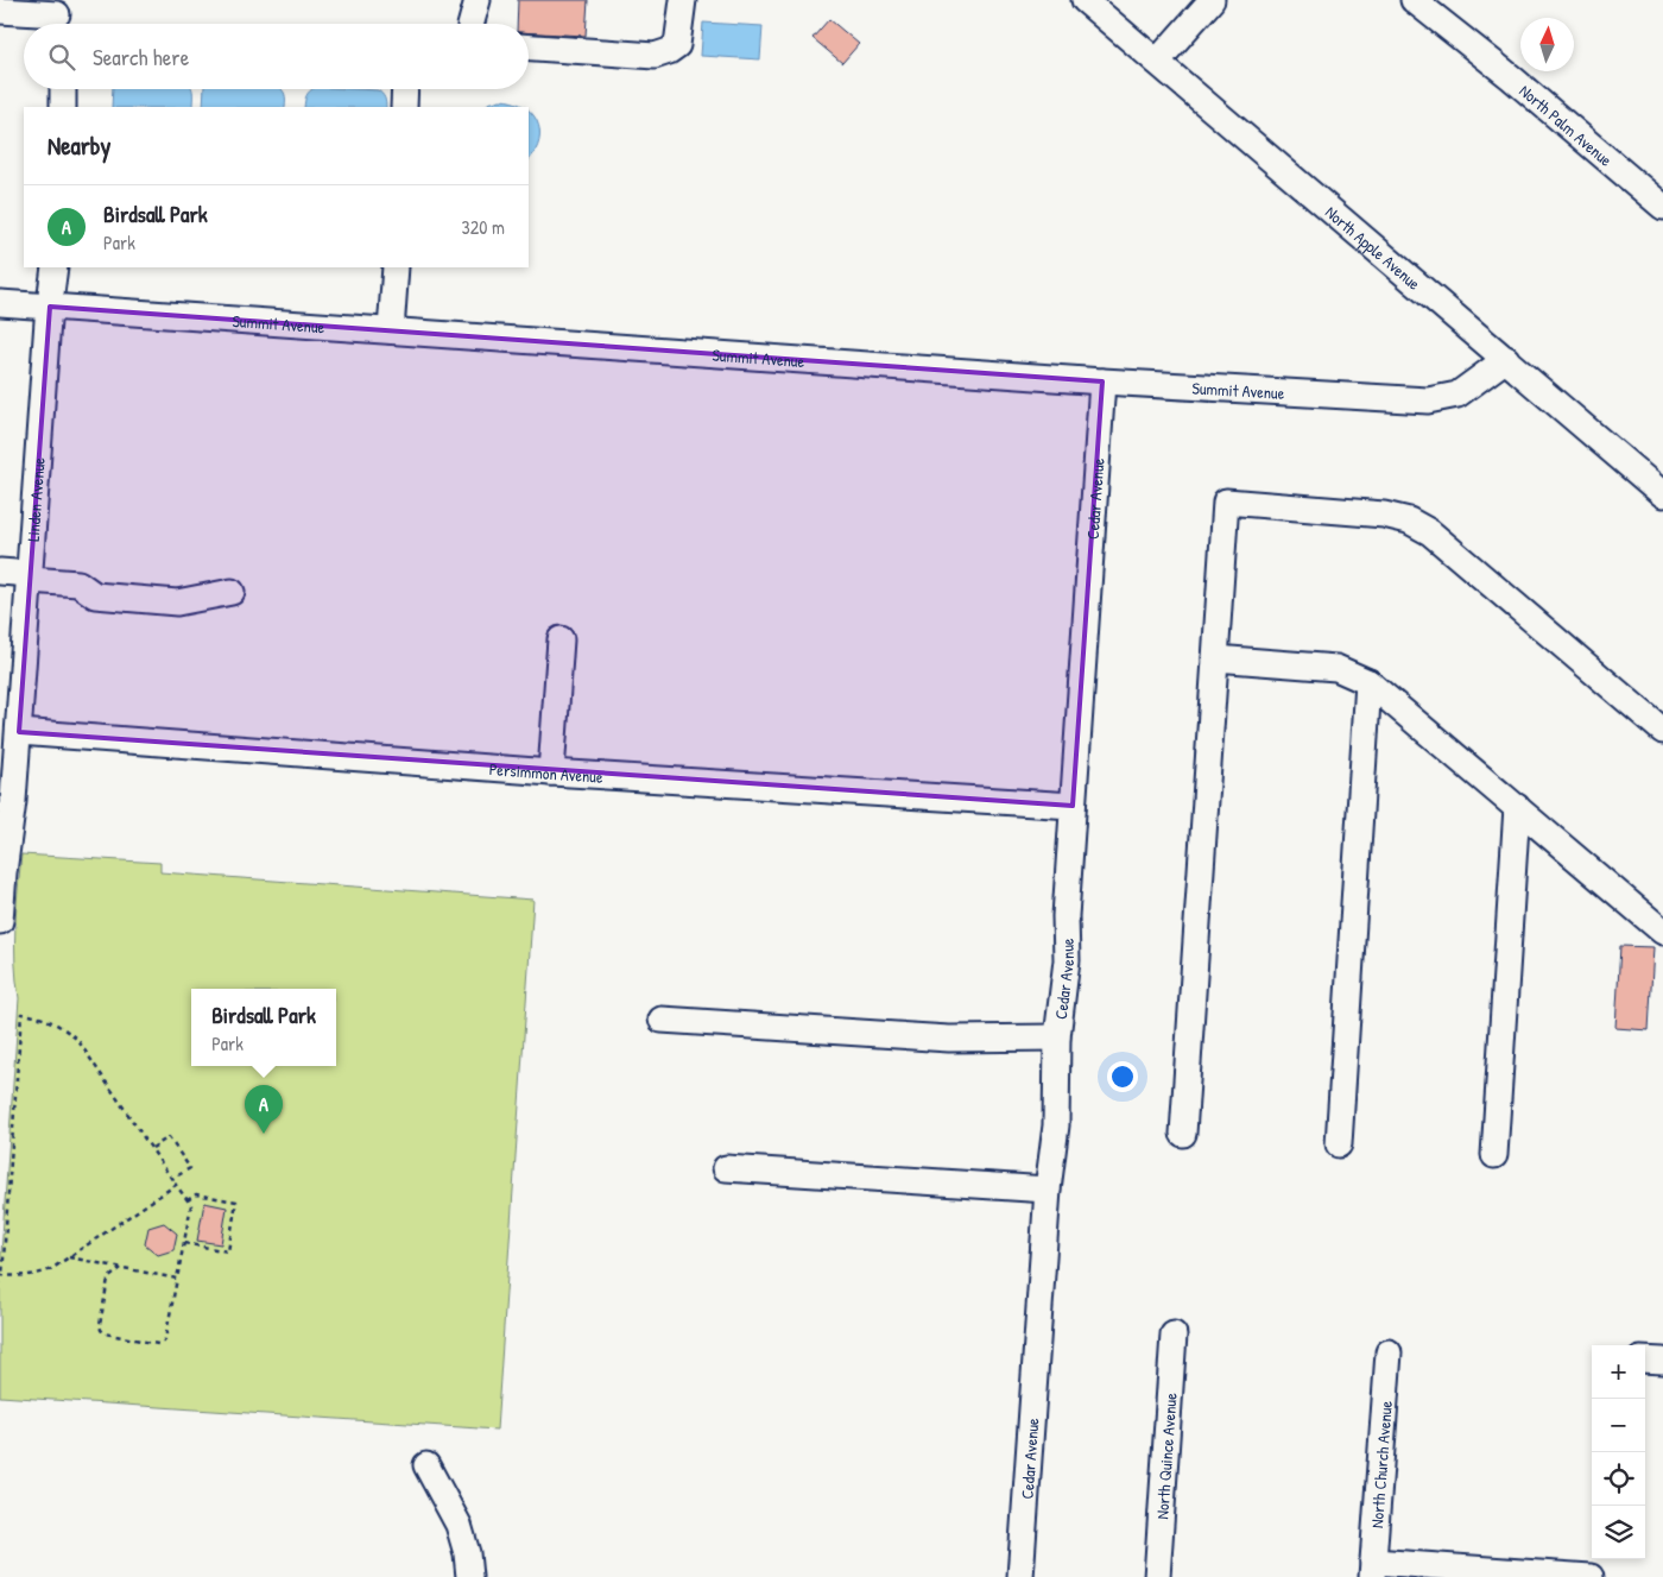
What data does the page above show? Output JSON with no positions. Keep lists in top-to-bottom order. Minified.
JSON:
{"streets":{"street":["North Palm Avenue","North Apple Avenue","Summit Avenue","Linden Avenue","Cedar Avenue","Persimmon Avenue","North Quince Avenue","North Church Avenue"]},"crossings":[["North Apple Avenue","Summit Avenue"],["Summit Avenue","Linden Avenue"],["Summit Avenue","Cedar Avenue"],["Linden Avenue","Persimmon Avenue"],["Cedar Avenue","Persimmon Avenue"]],"north":"top","page":{"search":"Search here","heading":"Nearby","list":[{"mark":"A","name":"Birdsall Park","note":"Park","value":"320 m"}],"popup":["Birdsall Park","Park"],"pins":"A","map_buttons":["+","−"]}}
